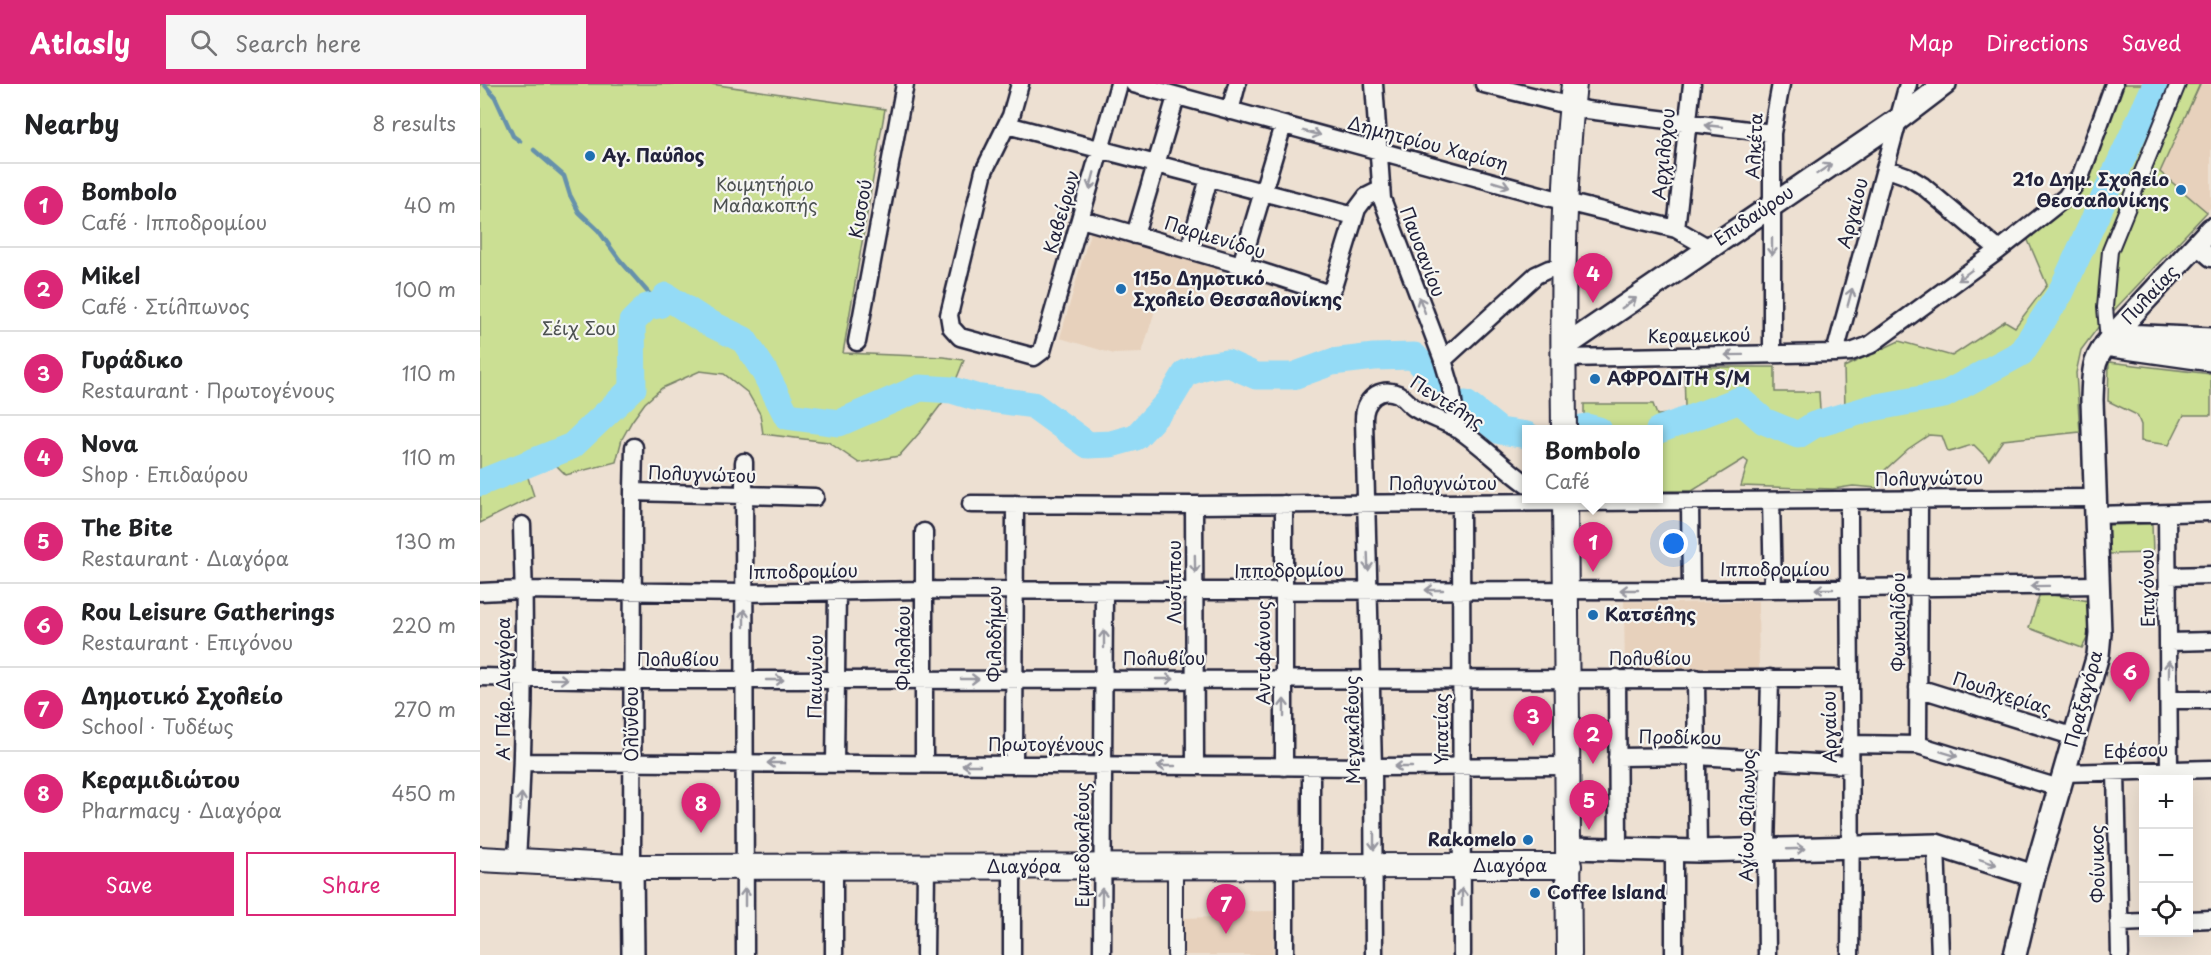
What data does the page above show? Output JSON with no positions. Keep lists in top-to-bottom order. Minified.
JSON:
{"streets":{"main road":["Διαγόρα"],"street":["Δημητρίου Χαρίση","Αλκέτα","Αρχιλόχου","Κισσού","Καβείρων","Αργαίου","Επιδαύρου","Παρμενίδου","Παυσανίου","Πυλαίας","Κεραμεικού","Πεντέλης","Πολυγνώτου","Ιπποδρομίου","Λυσίππου","Επιγόνου","Φωκυλίδου","Φιλοδήμου","Φιλολάου","Αντιφάνους","Πολυβίου","Παιωνίου","Α' Πάρ. Διαγόρα","Πουλχερίας","Πραξαγόρα","Ολύνθου","Υπατίας","Μεγακλέους","Προδίκου","Πρωτογένους","Εφέσου","Αγίου Φίλωνος","Εμπεδοκλέους","Φοίνικος"]},"crossings":[["Δημητρίου Χαρίση","Αρχιλόχου"],["Δημητρίου Χαρίση","Επιδαύρου"],["Δημητρίου Χαρίση","Παυσανίου"],["Αλκέτα","Επιδαύρου"],["Αλκέτα","Κεραμεικού"],["Καβείρων","Παρμενίδου"],["Αργαίου","Επιδαύρου"],["Αργαίου","Κεραμεικού"],["Αργαίου","Πολυγνώτου"],["Αργαίου","Ιπποδρομίου"],["Αργαίου","Πολυβίου"],["Αργαίου","Προδίκου"],["Αργαίου","Διαγόρα"],["Επιδαύρου","Κεραμεικού"],["Παυσανίου","Πεντέλης"],["Πυλαίας","Πραξαγόρα"],["Πεντέλης","Πολυγνώτου"],["Πεντέλης","Μεγακλέους"],["Πολυγνώτου","Λυσίππου"],["Πολυγνώτου","Επιγόνου"],["Πολυγνώτου","Φωκυλίδου"],["Πολυγνώτου","Φιλοδήμου"],["Πολυγνώτου","Αντιφάνους"],["Πολυγνώτου","Πραξαγόρα"],["Πολυγνώτου","Ολύνθου"],["Πολυγνώτου","Υπατίας"],["Πολυγνώτου","Μεγακλέους"],["Ιπποδρομίου","Λυσίππου"],["Ιπποδρομίου","Φωκυλίδου"],["Ιπποδρομίου","Φιλοδήμου"],["Ιπποδρομίου","Φιλολάου"],["Ιπποδρομίου","Αντιφάνους"],["Ιπποδρομίου","Παιωνίου"],["Ιπποδρομίου","Α' Πάρ. Διαγόρα"],["Ιπποδρομίου","Πραξαγόρα"],["Ιπποδρομίου","Ολύνθου"],["Ιπποδρομίου","Υπατίας"],["Ιπποδρομίου","Μεγακλέους"],["Ιπποδρομίου","Εμπεδοκλέους"],["Λυσίππου","Πολυβίου"],["Λυσίππου","Πρωτογένους"],["Επιγόνου","Εφέσου"],["Φωκυλίδου","Πουλχερίας"],["Φιλοδήμου","Πολυβίου"],["Φιλοδήμου","Πρωτογένους"],["Φιλολάου","Πολυβίου"],["Φιλολάου","Πρωτογένους"],["Αντιφάνους","Πολυβίου"],["Αντιφάνους","Πρωτογένους"],["Πολυβίου","Παιωνίου"],["Πολυβίου","Α' Πάρ. Διαγόρα"],["Πολυβίου","Ολύνθου"],["Πολυβίου","Υπατίας"],["Πολυβίου","Μεγακλέους"],["Πολυβίου","Αγίου Φίλωνος"],["Πολυβίου","Εμπεδοκλέους"],["Παιωνίου","Πρωτογένους"],["Α' Πάρ. Διαγόρα","Πρωτογένους"],["Α' Πάρ. Διαγόρα","Διαγόρα"],["Πουλχερίας","Πραξαγόρα"],["Πραξαγόρα","Εφέσου"],["Πραξαγόρα","Διαγόρα"],["Ολύνθου","Πρωτογένους"],["Ολύνθου","Διαγόρα"],["Υπατίας","Πρωτογένους"],["Υπατίας","Διαγόρα"],["Μεγακλέους","Πρωτογένους"],["Μεγακλέους","Διαγόρα"],["Προδίκου","Αγίου Φίλωνος"],["Πρωτογένους","Εμπεδοκλέους"],["Εφέσου","Φοίνικος"],["Αγίου Φίλωνος","Διαγόρα"],["Εμπεδοκλέους","Διαγόρα"]],"one_way":["Αλκέτα","Επιδαύρου","Παυσανίου","Κεραμεικού"],"parks":["Κοιμητήριο Μαλακοπής","Σέιχ Σου"],"places":["Αγ. Παύλος","21ο Δημ. Σχολείο Θεσσαλονίκης","115o Δημοτικό Σχολείο Θεσσαλονίκης","ΑΦΡΟΔΙΤΗ S/M","Κατσέλης","Rakomelo","Coffee Island"],"page":{"header":"Atlasly","search":"Search here","nav":["Map","Directions","Saved"],"heading":["Nearby","8 results"],"list":[{"mark":"1","name":"Bombolo","note":"Café · Ιπποδρομίου","value":"40 m"},{"mark":"2","name":"Mikel","note":"Café · Στίλπωνος","value":"100 m"},{"mark":"3","name":"Γυράδικο","note":"Restaurant · Πρωτογένους","value":"110 m"},{"mark":"4","name":"Nova","note":"Shop · Επιδαύρου","value":"110 m"},{"mark":"5","name":"The Bite","note":"Restaurant · Διαγόρα","value":"130 m"},{"mark":"6","name":"Rou Leisure Gatherings","note":"Restaurant · Επιγόνου","value":"220 m"},{"mark":"7","name":"Δημοτικό Σχολείο","note":"School · Τυδέως","value":"270 m"},{"mark":"8","name":"Κεραμιδιώτου","note":"Pharmacy · Διαγόρα","value":"450 m"}],"pins":["4","1","6","3","2","5","8","7"],"popup":["Bombolo","Café"],"map_buttons":["+","−"],"buttons":["Save","Share"]}}
